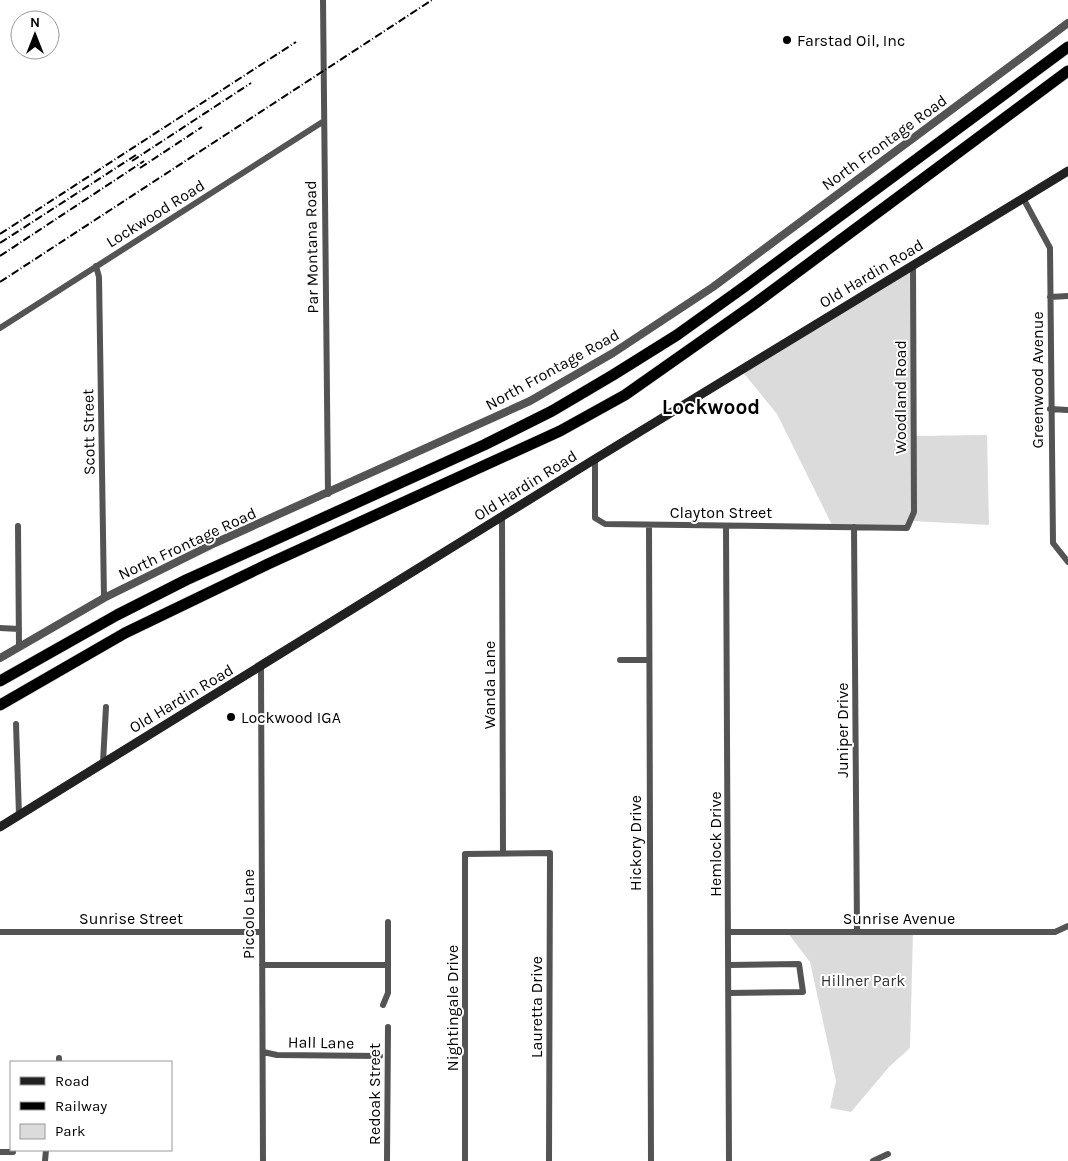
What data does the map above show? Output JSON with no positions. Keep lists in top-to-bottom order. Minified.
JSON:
{"streets":{"main road":["Old Hardin Road"],"street":["North Frontage Road","Lockwood Road","Par Montana Road","Greenwood Avenue","Woodland Road","Scott Street","Clayton Street","Wanda Lane","Juniper Drive","Hickory Drive","Hemlock Drive","Piccolo Lane","Sunrise Street","Sunrise Avenue","Lauretta Drive","Nightingale Drive","Hall Lane","Redoak Street"]},"crossings":[["North Frontage Road","Par Montana Road"],["North Frontage Road","Scott Street"],["Lockwood Road","Par Montana Road"],["Lockwood Road","Scott Street"],["Old Hardin Road","Greenwood Avenue"],["Old Hardin Road","Woodland Road"],["Old Hardin Road","Clayton Street"],["Old Hardin Road","Wanda Lane"],["Old Hardin Road","Piccolo Lane"],["Woodland Road","Clayton Street"],["Clayton Street","Juniper Drive"],["Clayton Street","Hickory Drive"],["Clayton Street","Hemlock Drive"],["Wanda Lane","Lauretta Drive"],["Wanda Lane","Nightingale Drive"],["Juniper Drive","Sunrise Avenue"],["Hemlock Drive","Sunrise Avenue"],["Piccolo Lane","Sunrise Street"],["Piccolo Lane","Hall Lane"],["Lauretta Drive","Nightingale Drive"]],"districts":["Lockwood"],"parks":["Hillner Park"],"places":["Farstad Oil, Inc","Lockwood IGA"],"legend":["Road","Railway","Park"],"north":"top"}
